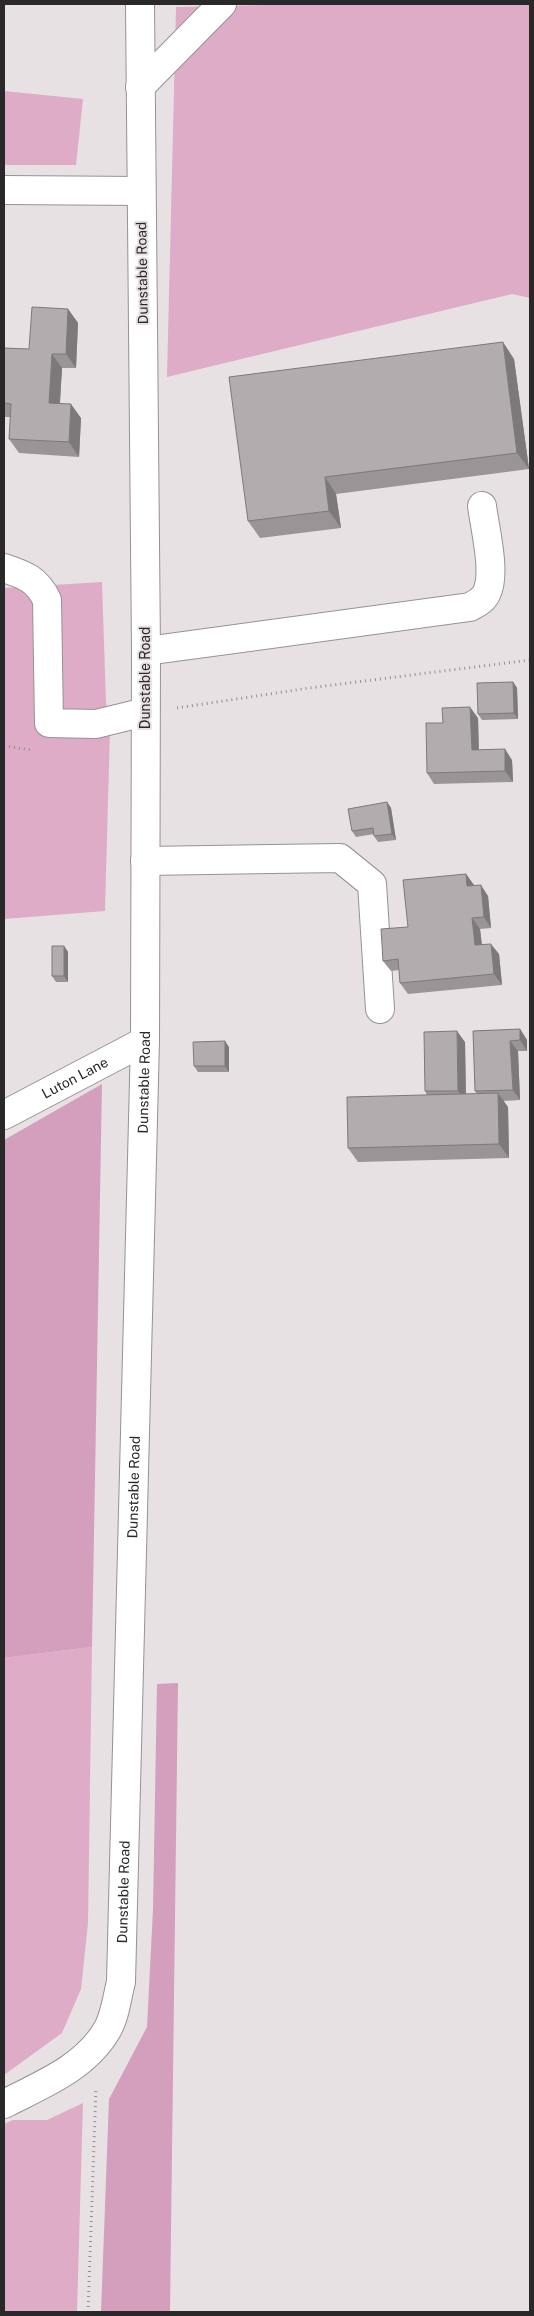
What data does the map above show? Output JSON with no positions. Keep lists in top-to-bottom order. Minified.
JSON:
{"streets":{"street":["Dunstable Road","Luton Lane"]},"crossings":[["Dunstable Road","Luton Lane"]]}
